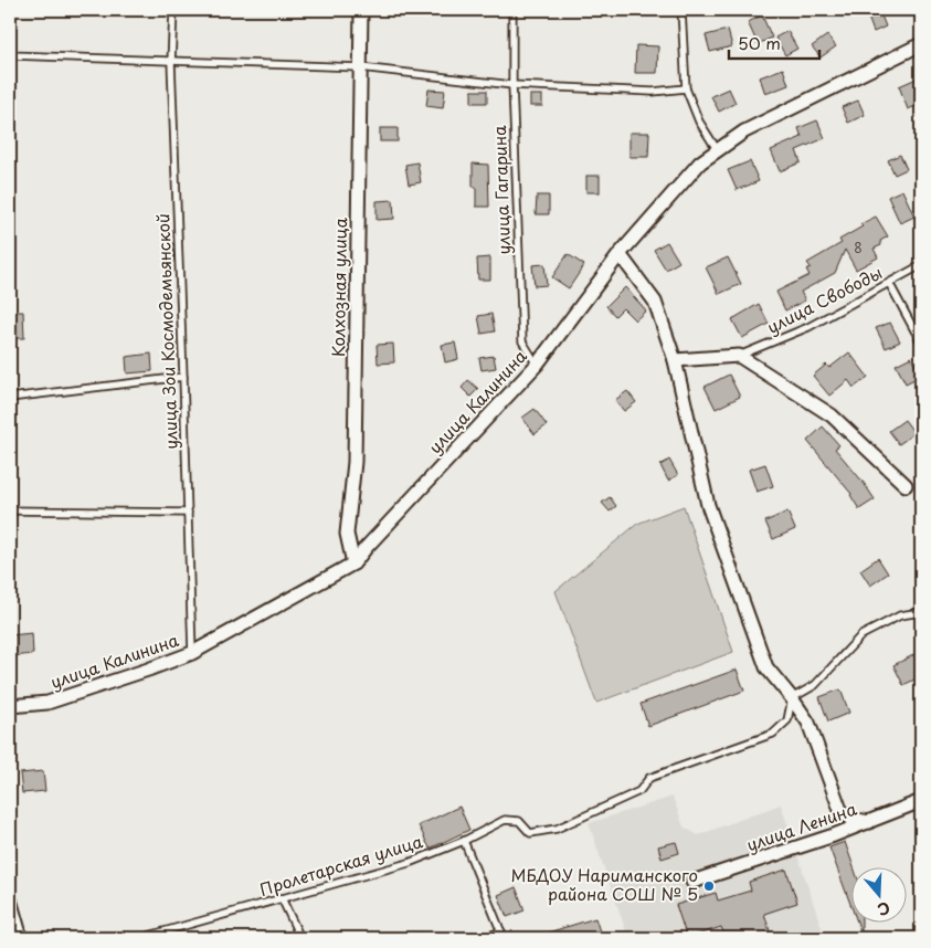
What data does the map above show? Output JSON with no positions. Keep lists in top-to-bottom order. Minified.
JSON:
{"streets":{"street":["Колхозная улица","улица Калинина","улица Ленина"],"lane":["улица Гагарина","улица Свободы","улица Зои Космодемьянской","Пролетарская улица"]},"crossings":[["улица Гагарина","улица Калинина"],["Колхозная улица","улица Калинина"],["улица Зои Космодемьянской","улица Калинина"]],"places":["МБДОУ Нариманского района СОШ № 5"],"house_numbers":["8"],"scale_bar":"50 m","north":"bottom"}
